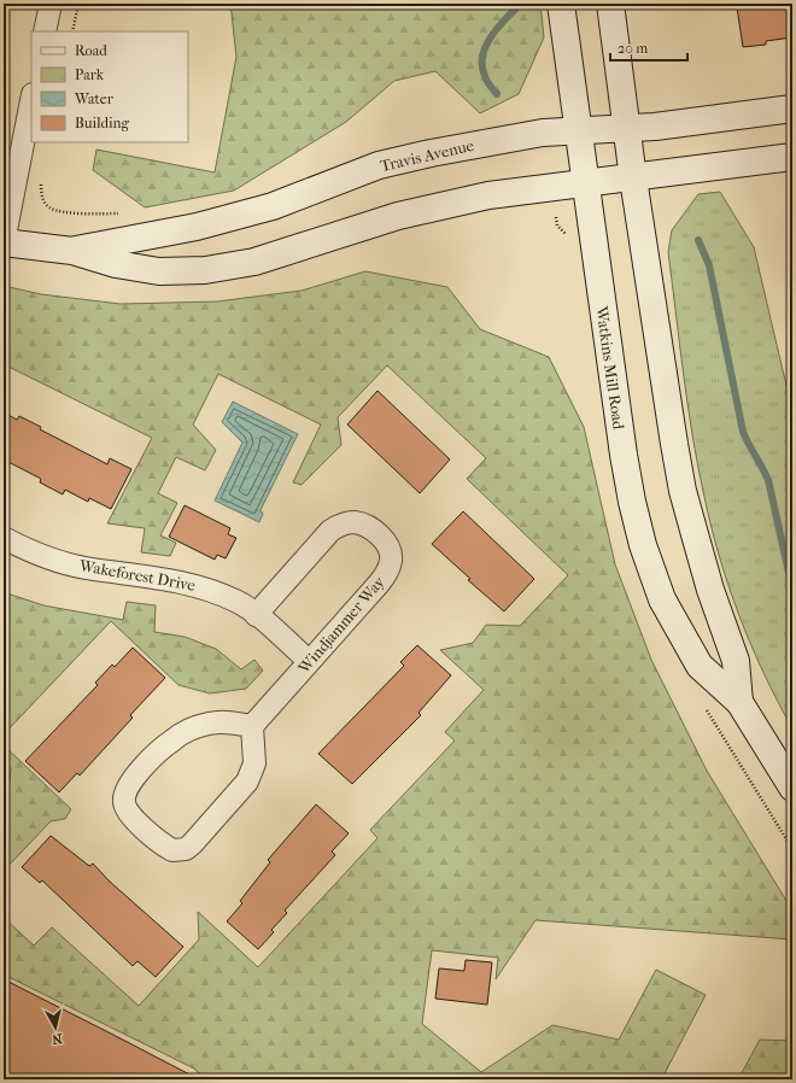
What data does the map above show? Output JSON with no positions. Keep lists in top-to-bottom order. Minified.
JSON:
{"streets":{"street":["Travis Avenue","Watkins Mill Road","Wakeforest Drive","Windjammer Way"]},"crossings":[["Travis Avenue","Watkins Mill Road"],["Wakeforest Drive","Windjammer Way"]],"legend":["Road","Park","Water","Building"],"scale_bar":"20 m","north":"bottom"}
